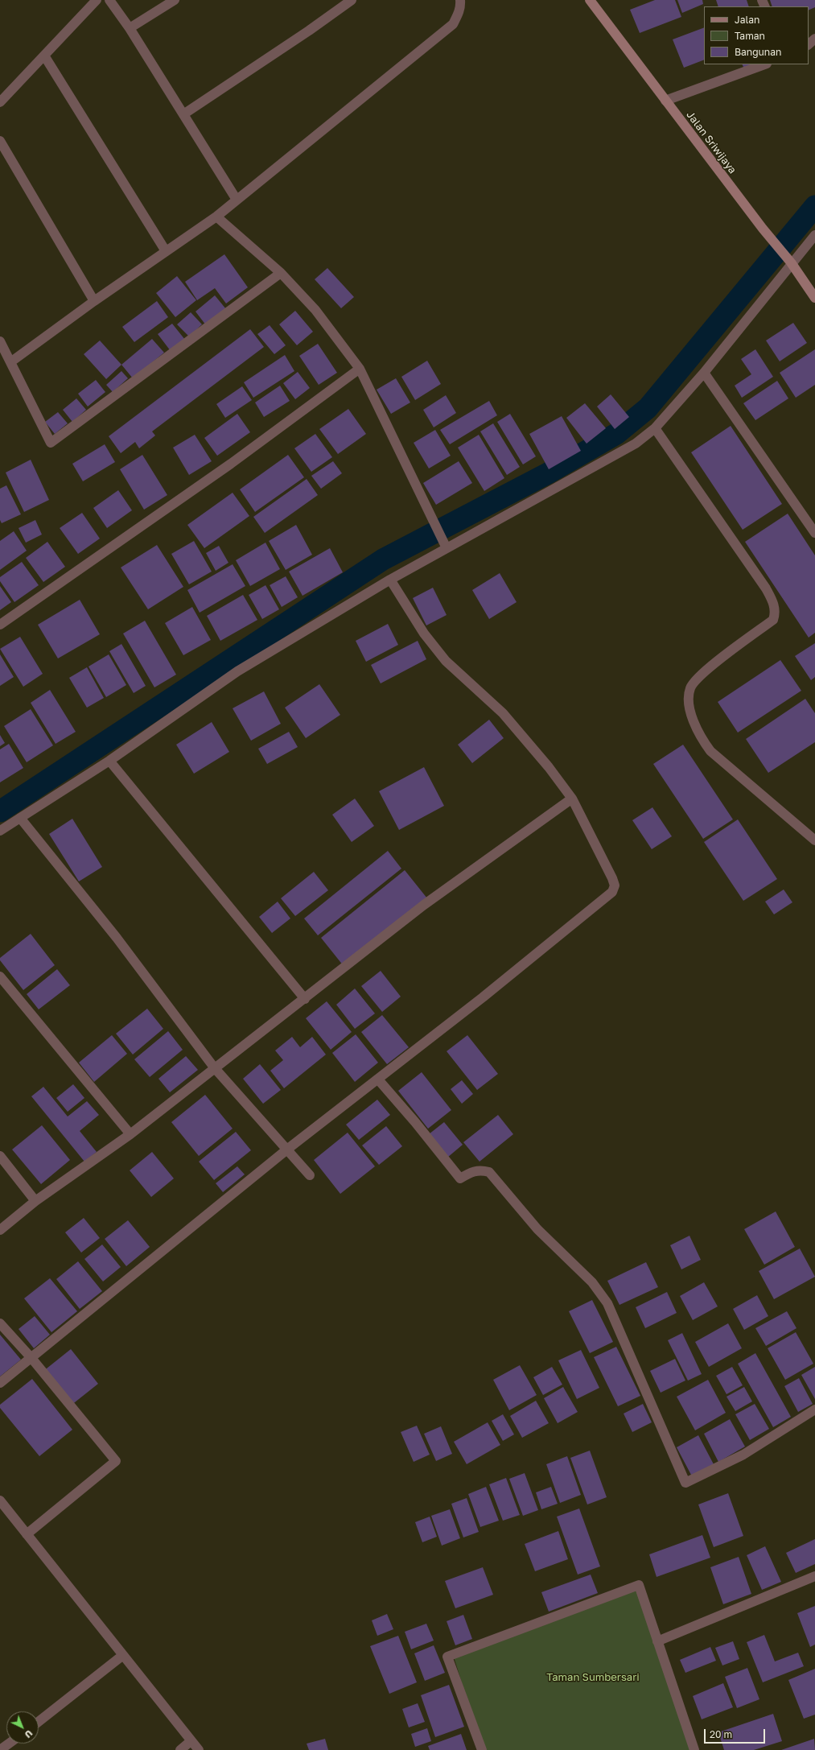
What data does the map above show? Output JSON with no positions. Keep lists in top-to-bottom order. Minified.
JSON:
{"streets":{"street":["Jalan Sriwijaya"]},"parks":["Taman Sumbersari"],"legend":["Jalan","Taman","Bangunan"],"scale_bar":"20 m","north":"bottom right"}
